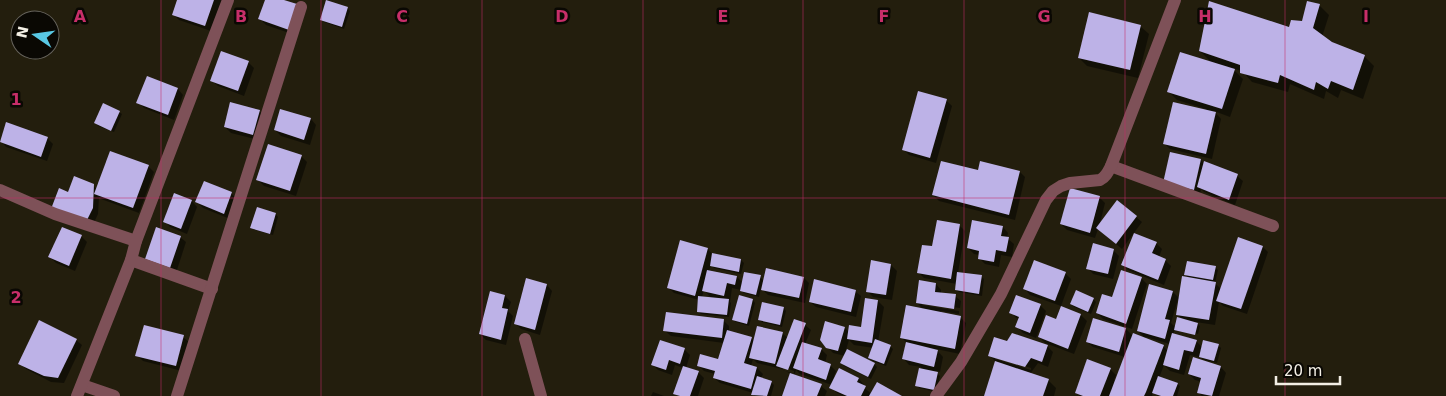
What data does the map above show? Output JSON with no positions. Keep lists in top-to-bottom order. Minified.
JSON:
{"scale_bar":"20 m","north":"left","grid":{"columns":["A","B","C","D","E","F","G","H","I"],"rows":["1","2"]}}
